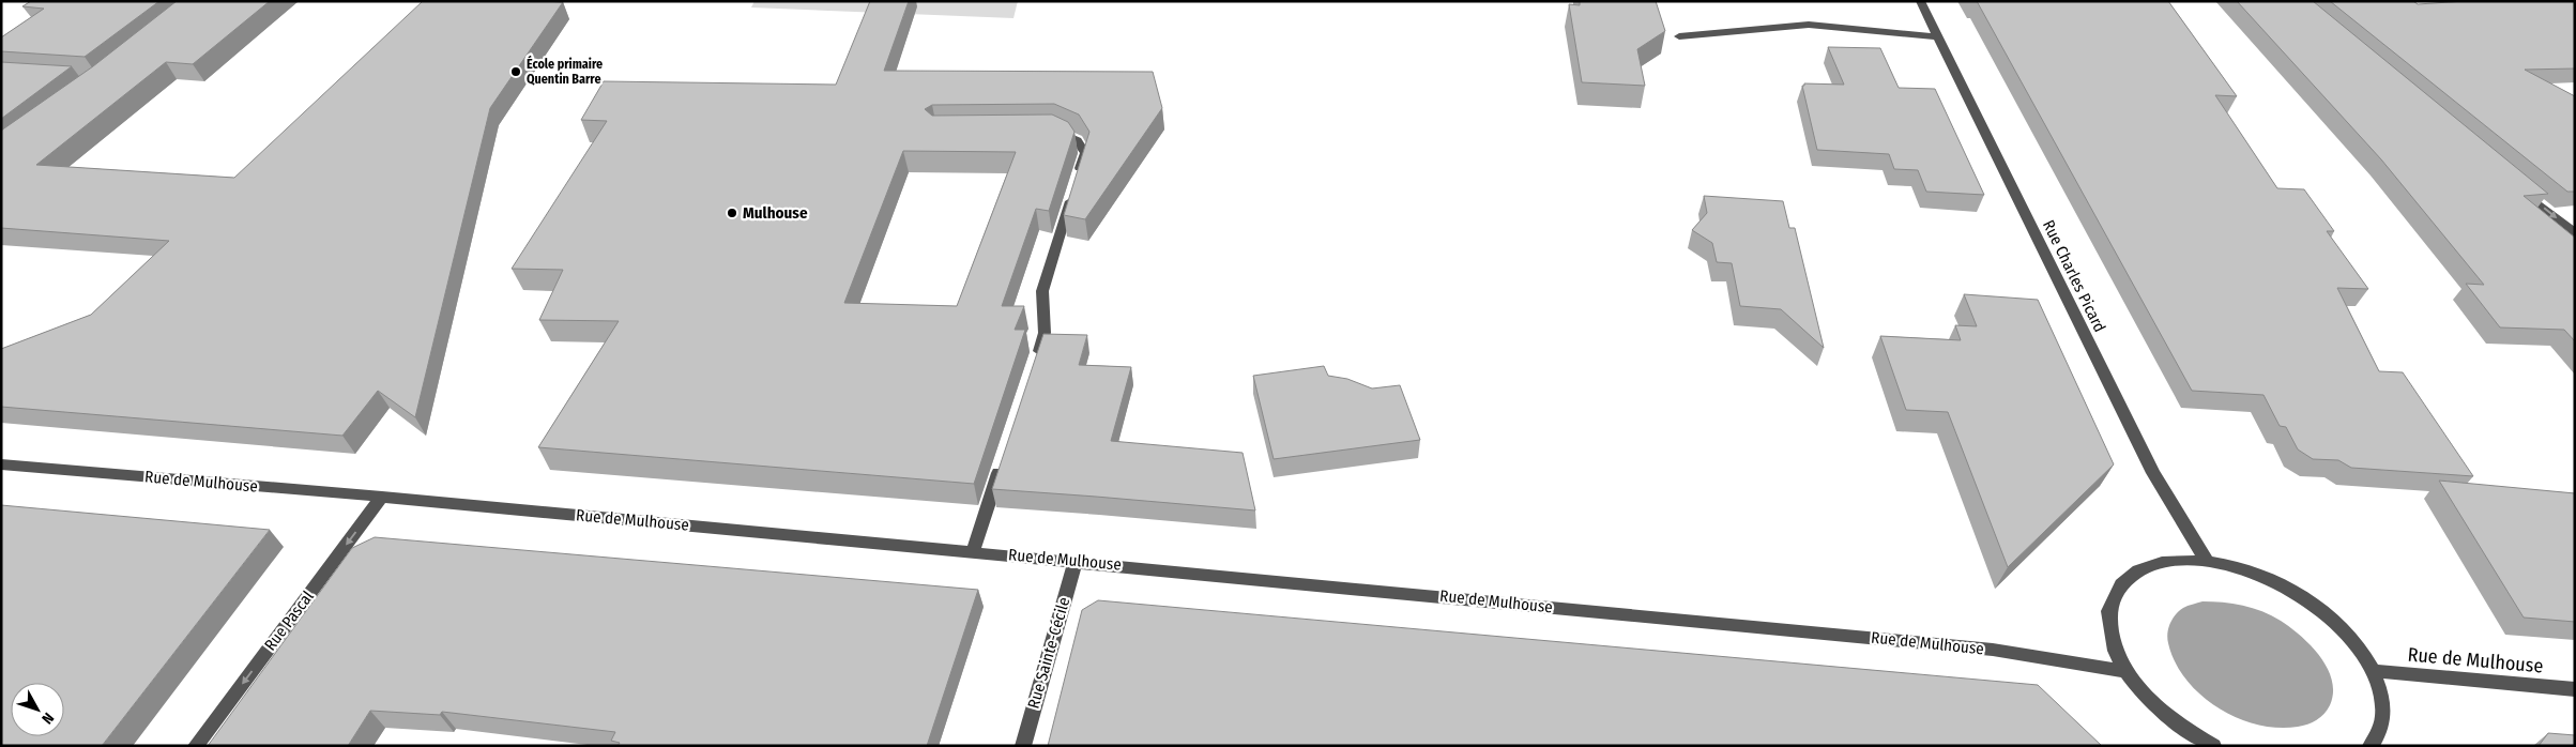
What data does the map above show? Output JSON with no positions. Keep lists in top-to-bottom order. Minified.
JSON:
{"streets":{"street":["Rue Charles Picard","Rue de Mulhouse","Rue Pascal","Rue Sainte-Cécile"]},"crossings":[["Rue de Mulhouse","Rue Pascal"],["Rue de Mulhouse","Rue Sainte-Cécile"]],"one_way":["Rue Pascal"],"places":["École primaire Quentin Barre","Mulhouse"],"north":"bottom right"}
